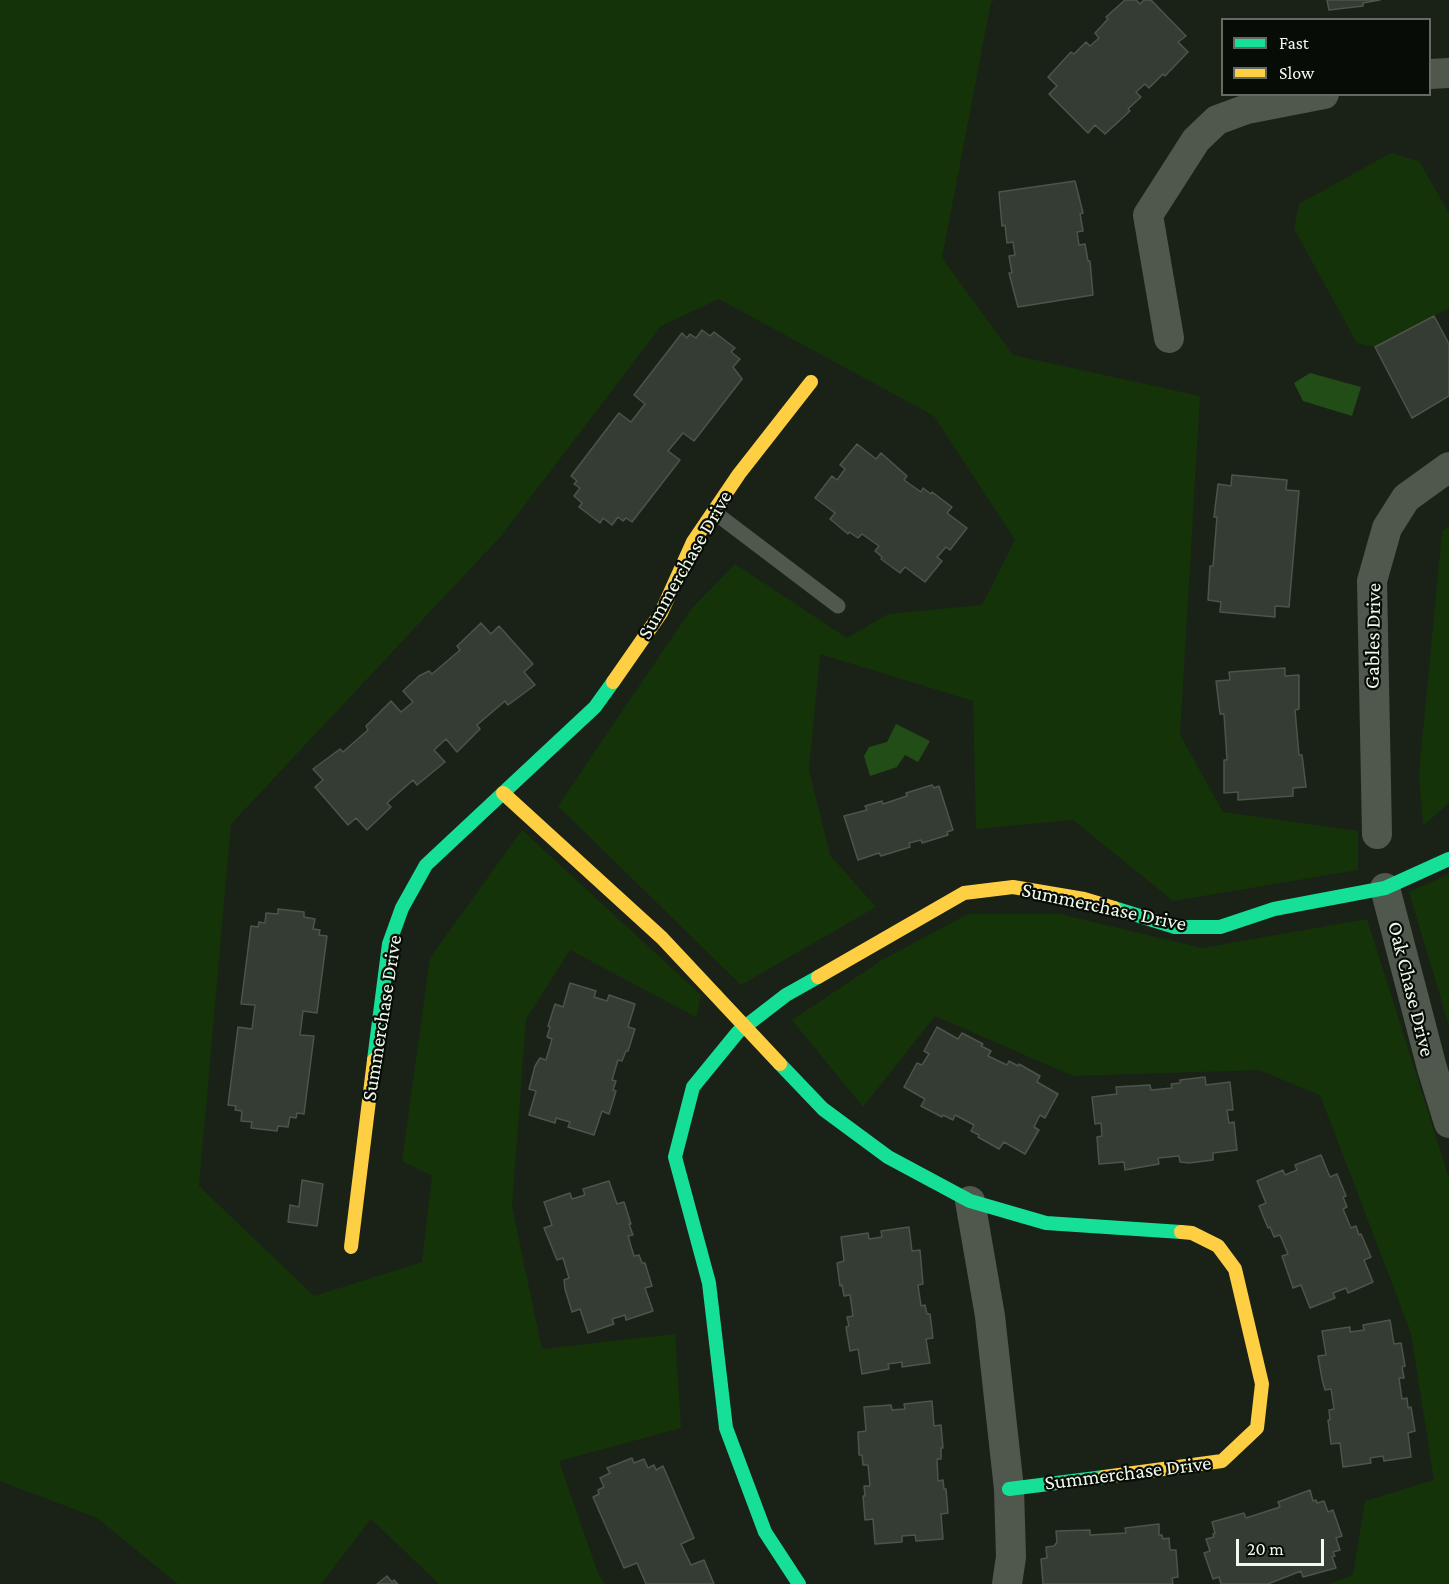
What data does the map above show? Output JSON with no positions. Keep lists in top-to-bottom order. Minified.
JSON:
{"streets":{"street":["Summerchase Drive","Gables Drive","Oak Chase Drive"]},"crossings":[["Summerchase Drive","Oak Chase Drive"]],"legend":["Fast","Slow"],"scale_bar":"20 m"}
